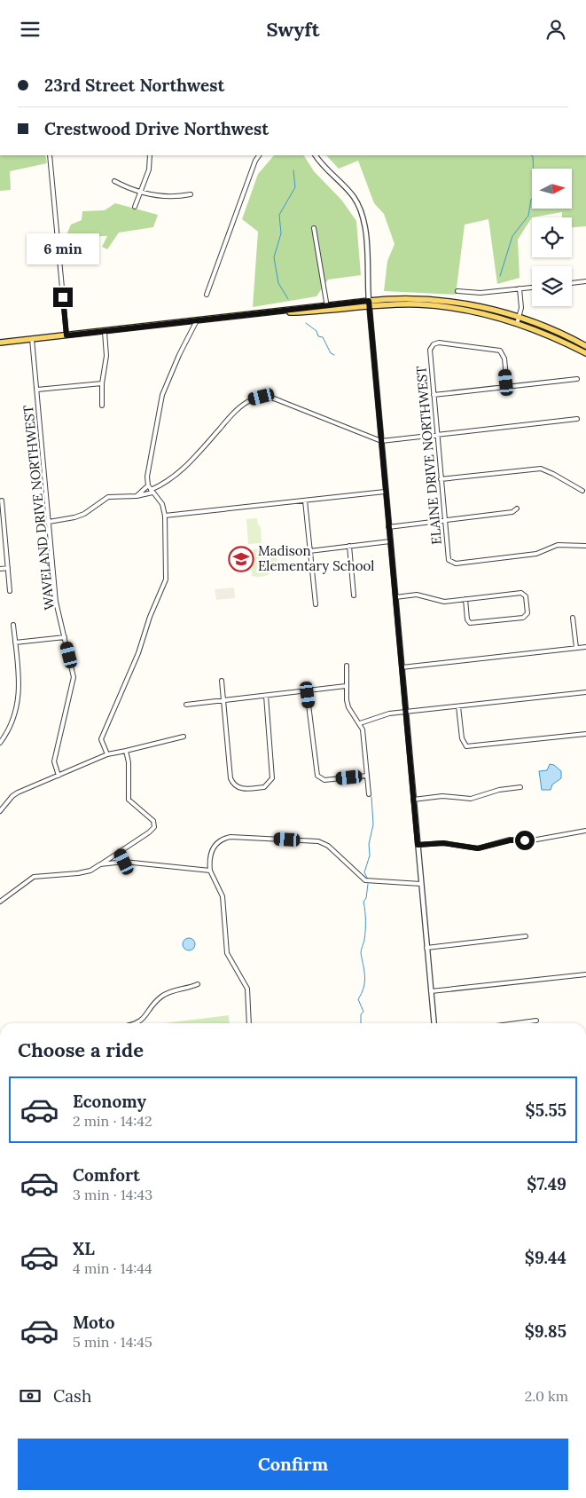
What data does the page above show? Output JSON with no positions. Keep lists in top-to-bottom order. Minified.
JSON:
{"streets":{"street":["ELAINE DRIVE NORTHWEST","WAVELAND DRIVE NORTHWEST"]},"places":{"school or university":["Madison Elementary School"]},"north":"right","page":{"header":"Swyft","banner":["23rd Street Northwest","Crestwood Drive Northwest"],"bubble":"6 min","heading":"Choose a ride","list":[{"name":"Economy","note":"2 min · 14:42","value":"$5.55"},{"name":"Comfort","note":"3 min · 14:43","value":"$7.49"},{"name":"XL","note":"4 min · 14:44","value":"$9.44"},{"name":"Moto","note":"5 min · 14:45","value":"$9.85"}],"pay":["Cash","2.0 km"],"buttons":"Confirm"}}
